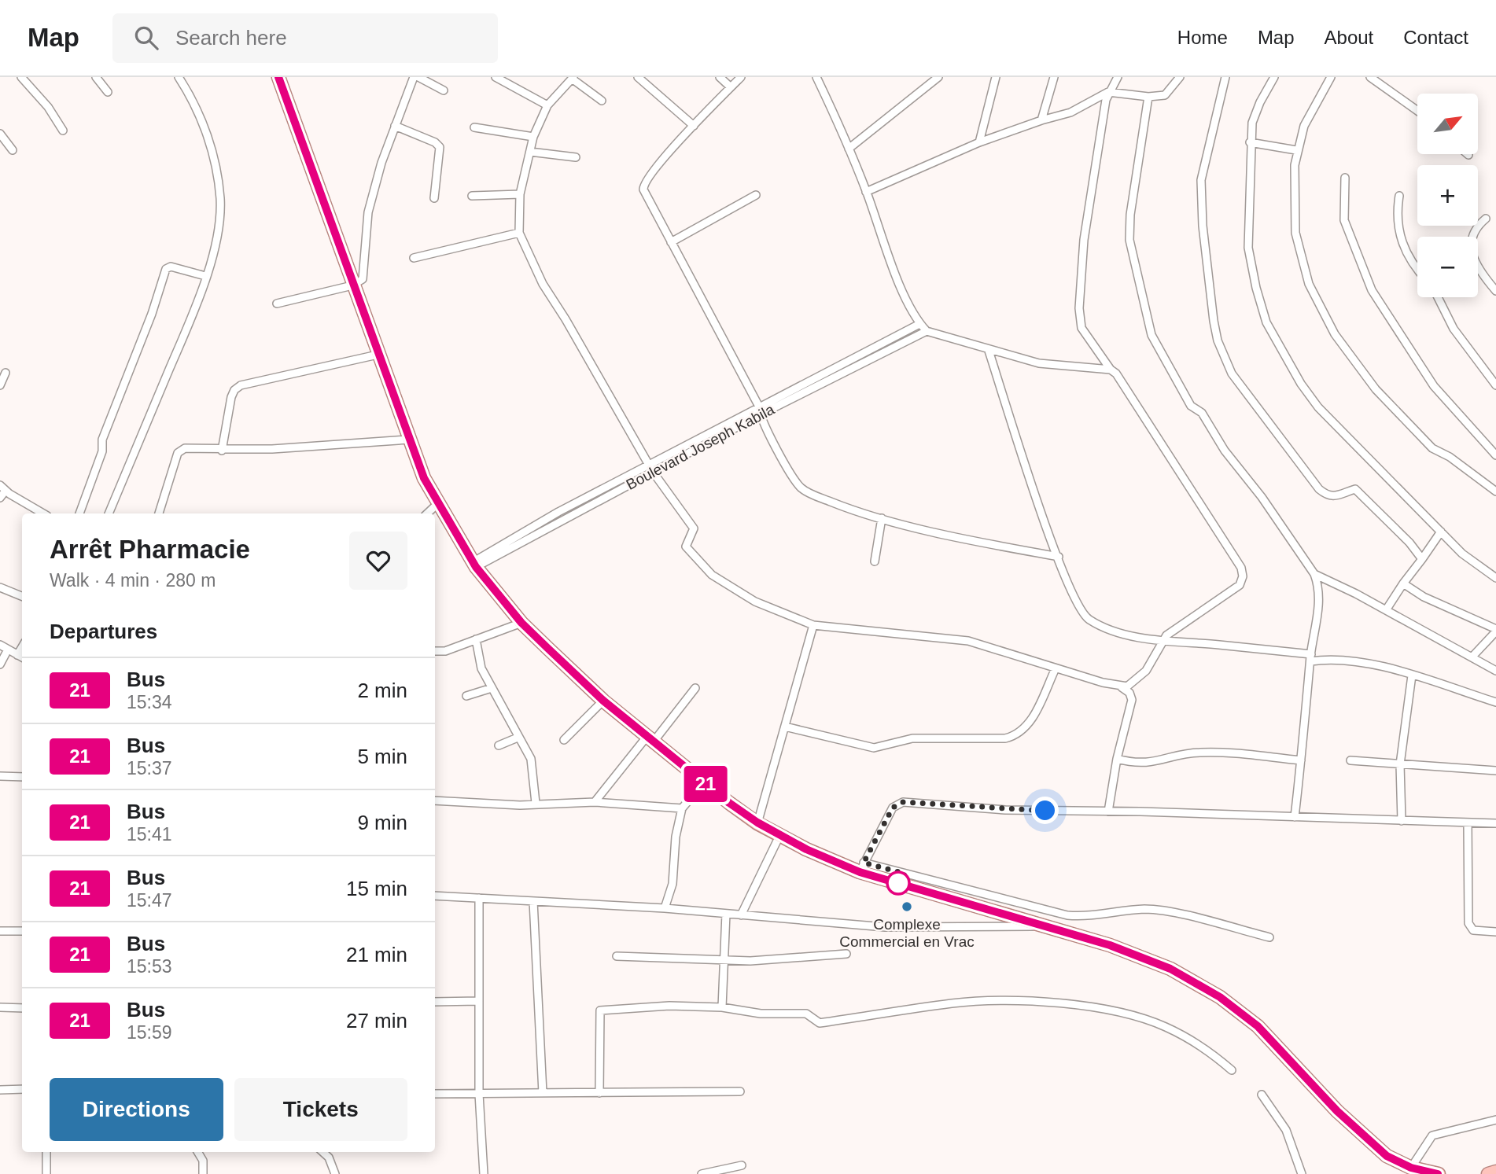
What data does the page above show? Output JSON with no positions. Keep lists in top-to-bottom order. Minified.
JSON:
{"streets":{"street":["Boulevard Joseph Kabila"]},"places":["Complexe Commercial en Vrac"],"lines":["bus line 21"],"north":"top right","page":{"header":"Map","search":"Search here","nav":["Home","Map","About","Contact"],"on_map":"21","map_buttons":["+","−"],"heading":[["Arrêt Pharmacie","Walk · 4 min · 280 m"],"Departures"],"list":[{"mark":"21","name":"Bus","note":"15:34","value":"2 min"},{"mark":"21","name":"Bus","note":"15:37","value":"5 min"},{"mark":"21","name":"Bus","note":"15:41","value":"9 min"},{"mark":"21","name":"Bus","note":"15:47","value":"15 min"},{"mark":"21","name":"Bus","note":"15:53","value":"21 min"},{"mark":"21","name":"Bus","note":"15:59","value":"27 min"}],"buttons":["Directions","Tickets"]}}
